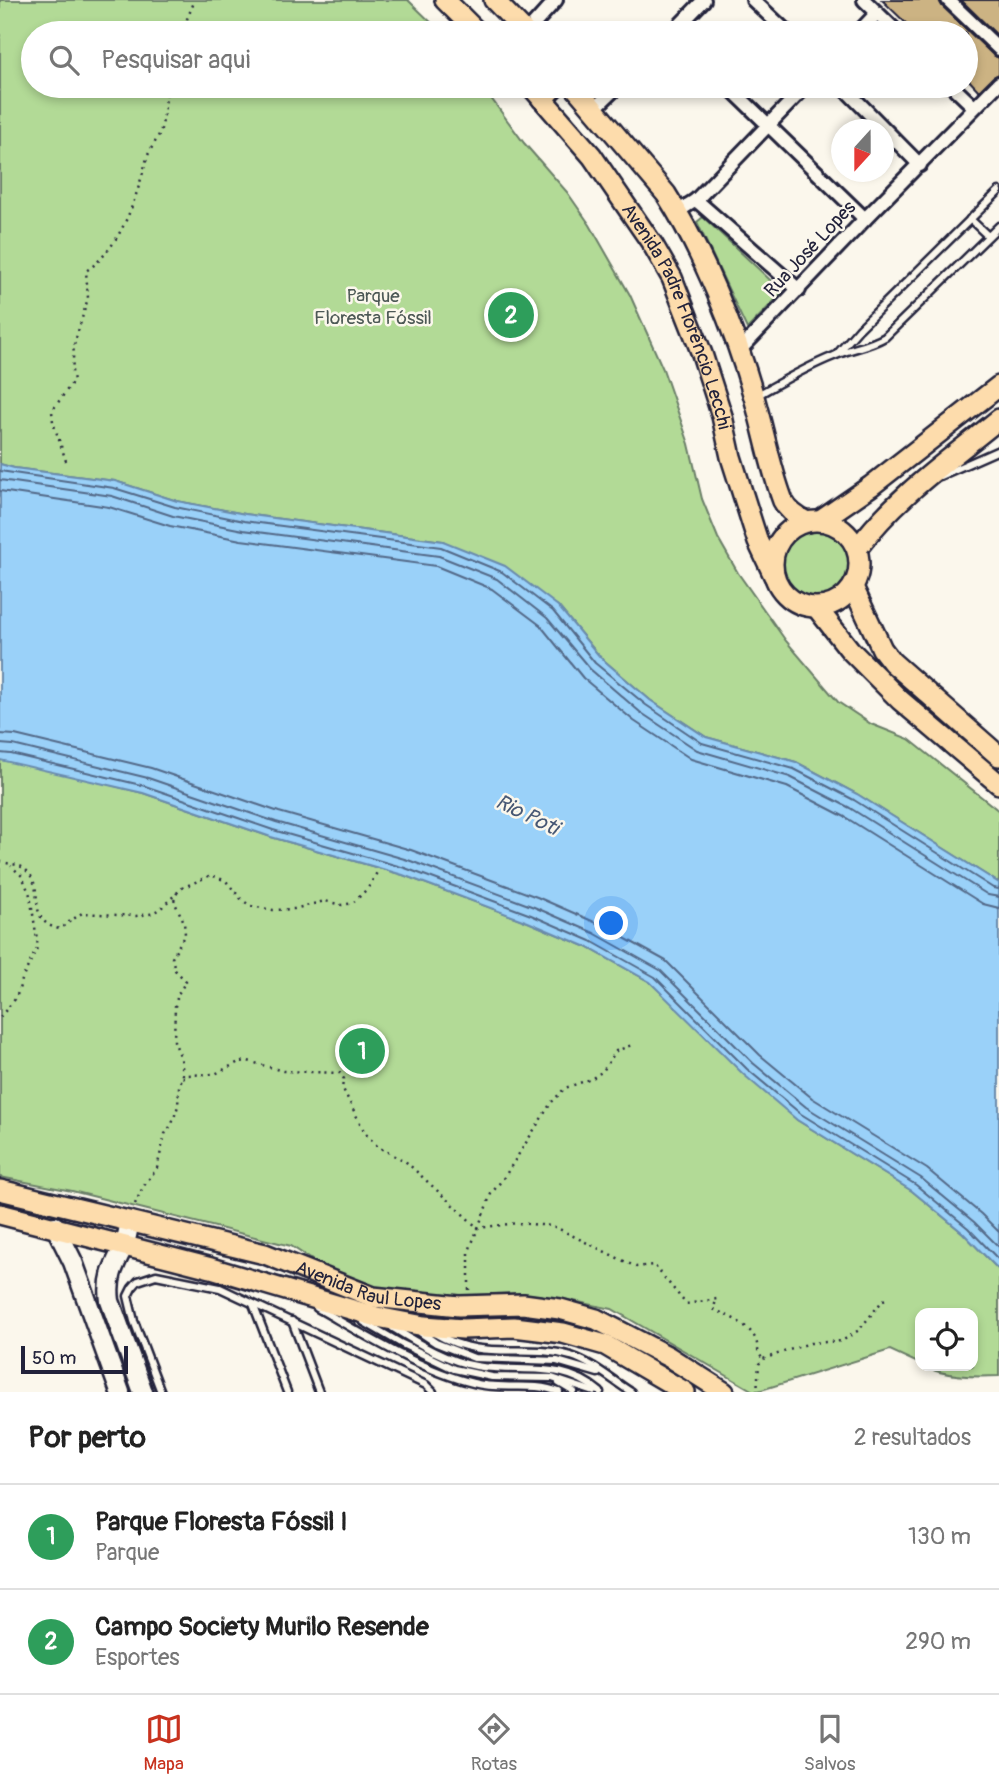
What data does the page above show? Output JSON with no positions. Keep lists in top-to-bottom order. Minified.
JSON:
{"streets":{"main road":["Avenida Padre Florêncio Lecchi","Avenida Raul Lopes"],"street":["Rua José Lopes"]},"crossings":[["Rua José Lopes","Avenida Padre Florêncio Lecchi"]],"water":["Rio Poti"],"parks":["Parque Floresta Fóssil"],"scale_bar":"50 m","north":"bottom","page":{"search":"Pesquisar aqui","pins":["2","1"],"scale":"50 m","heading":["Por perto","2 resultados"],"list":[{"mark":"1","name":"Parque Floresta Fóssil I","note":"Parque","value":"130 m"},{"mark":"2","name":"Campo Society Murilo Resende","note":"Esportes","value":"290 m"}],"nav":["Mapa","Rotas","Salvos"]}}
